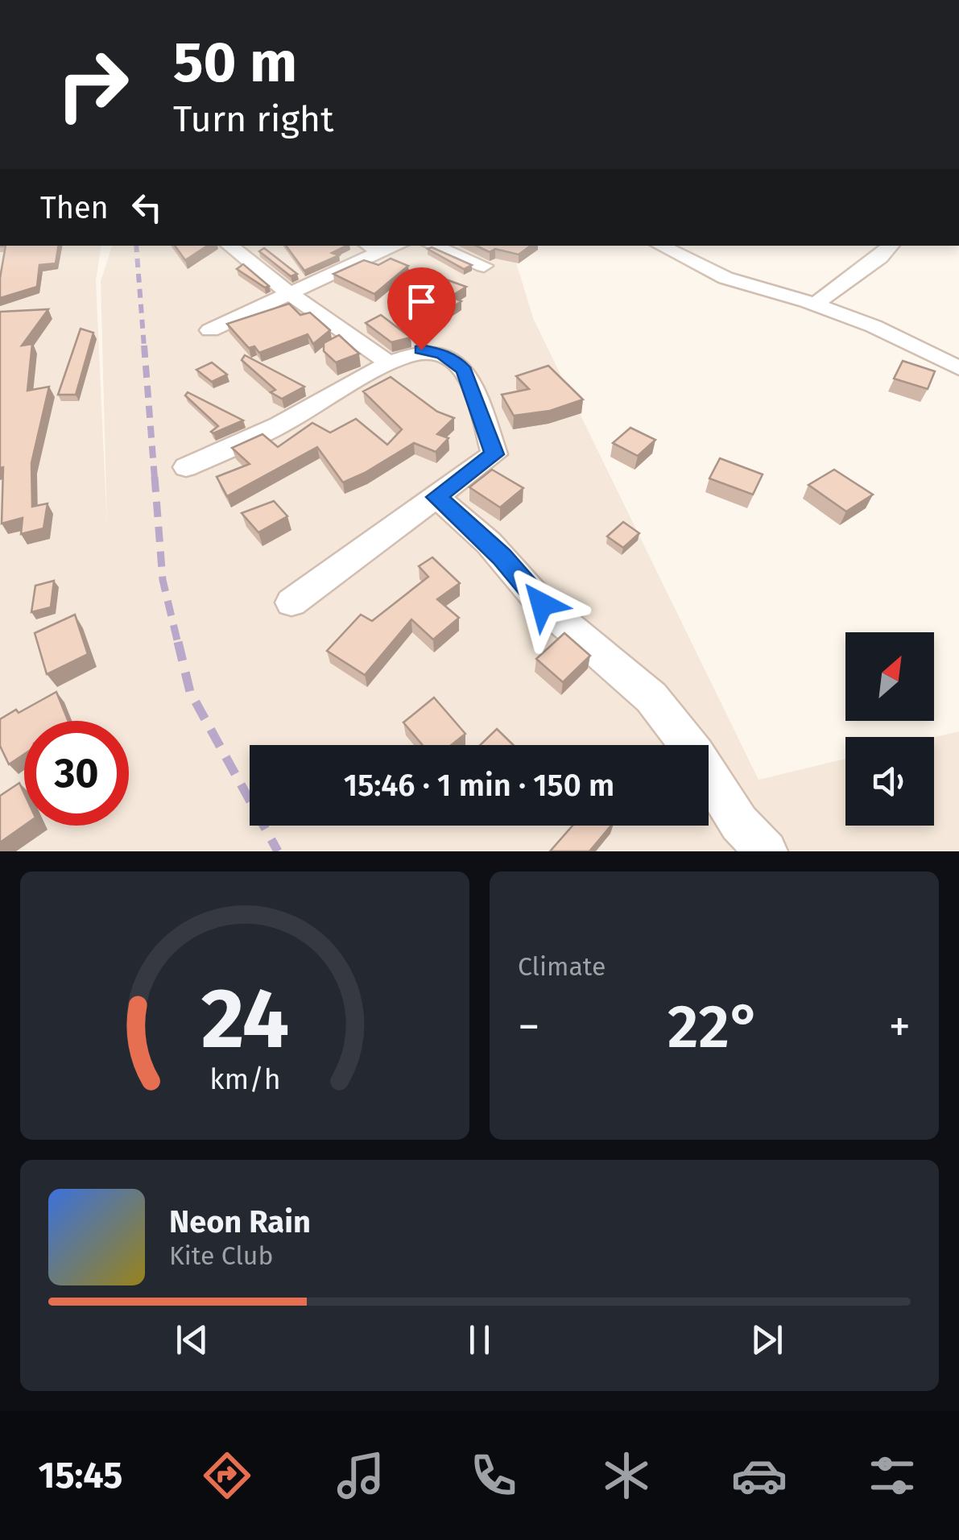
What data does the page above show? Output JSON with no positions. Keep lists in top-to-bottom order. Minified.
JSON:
{"north":"top right","page":{"turn":["50 m","Turn right"],"then":"Then","limit":"30","trip":"15:46 · 1 min · 150 m","tile":"Climate","heat":["−","22°","+"],"song":["Neon Rain","Kite Club"],"tabs":"15:45","gauge":["24","km/h"]}}
